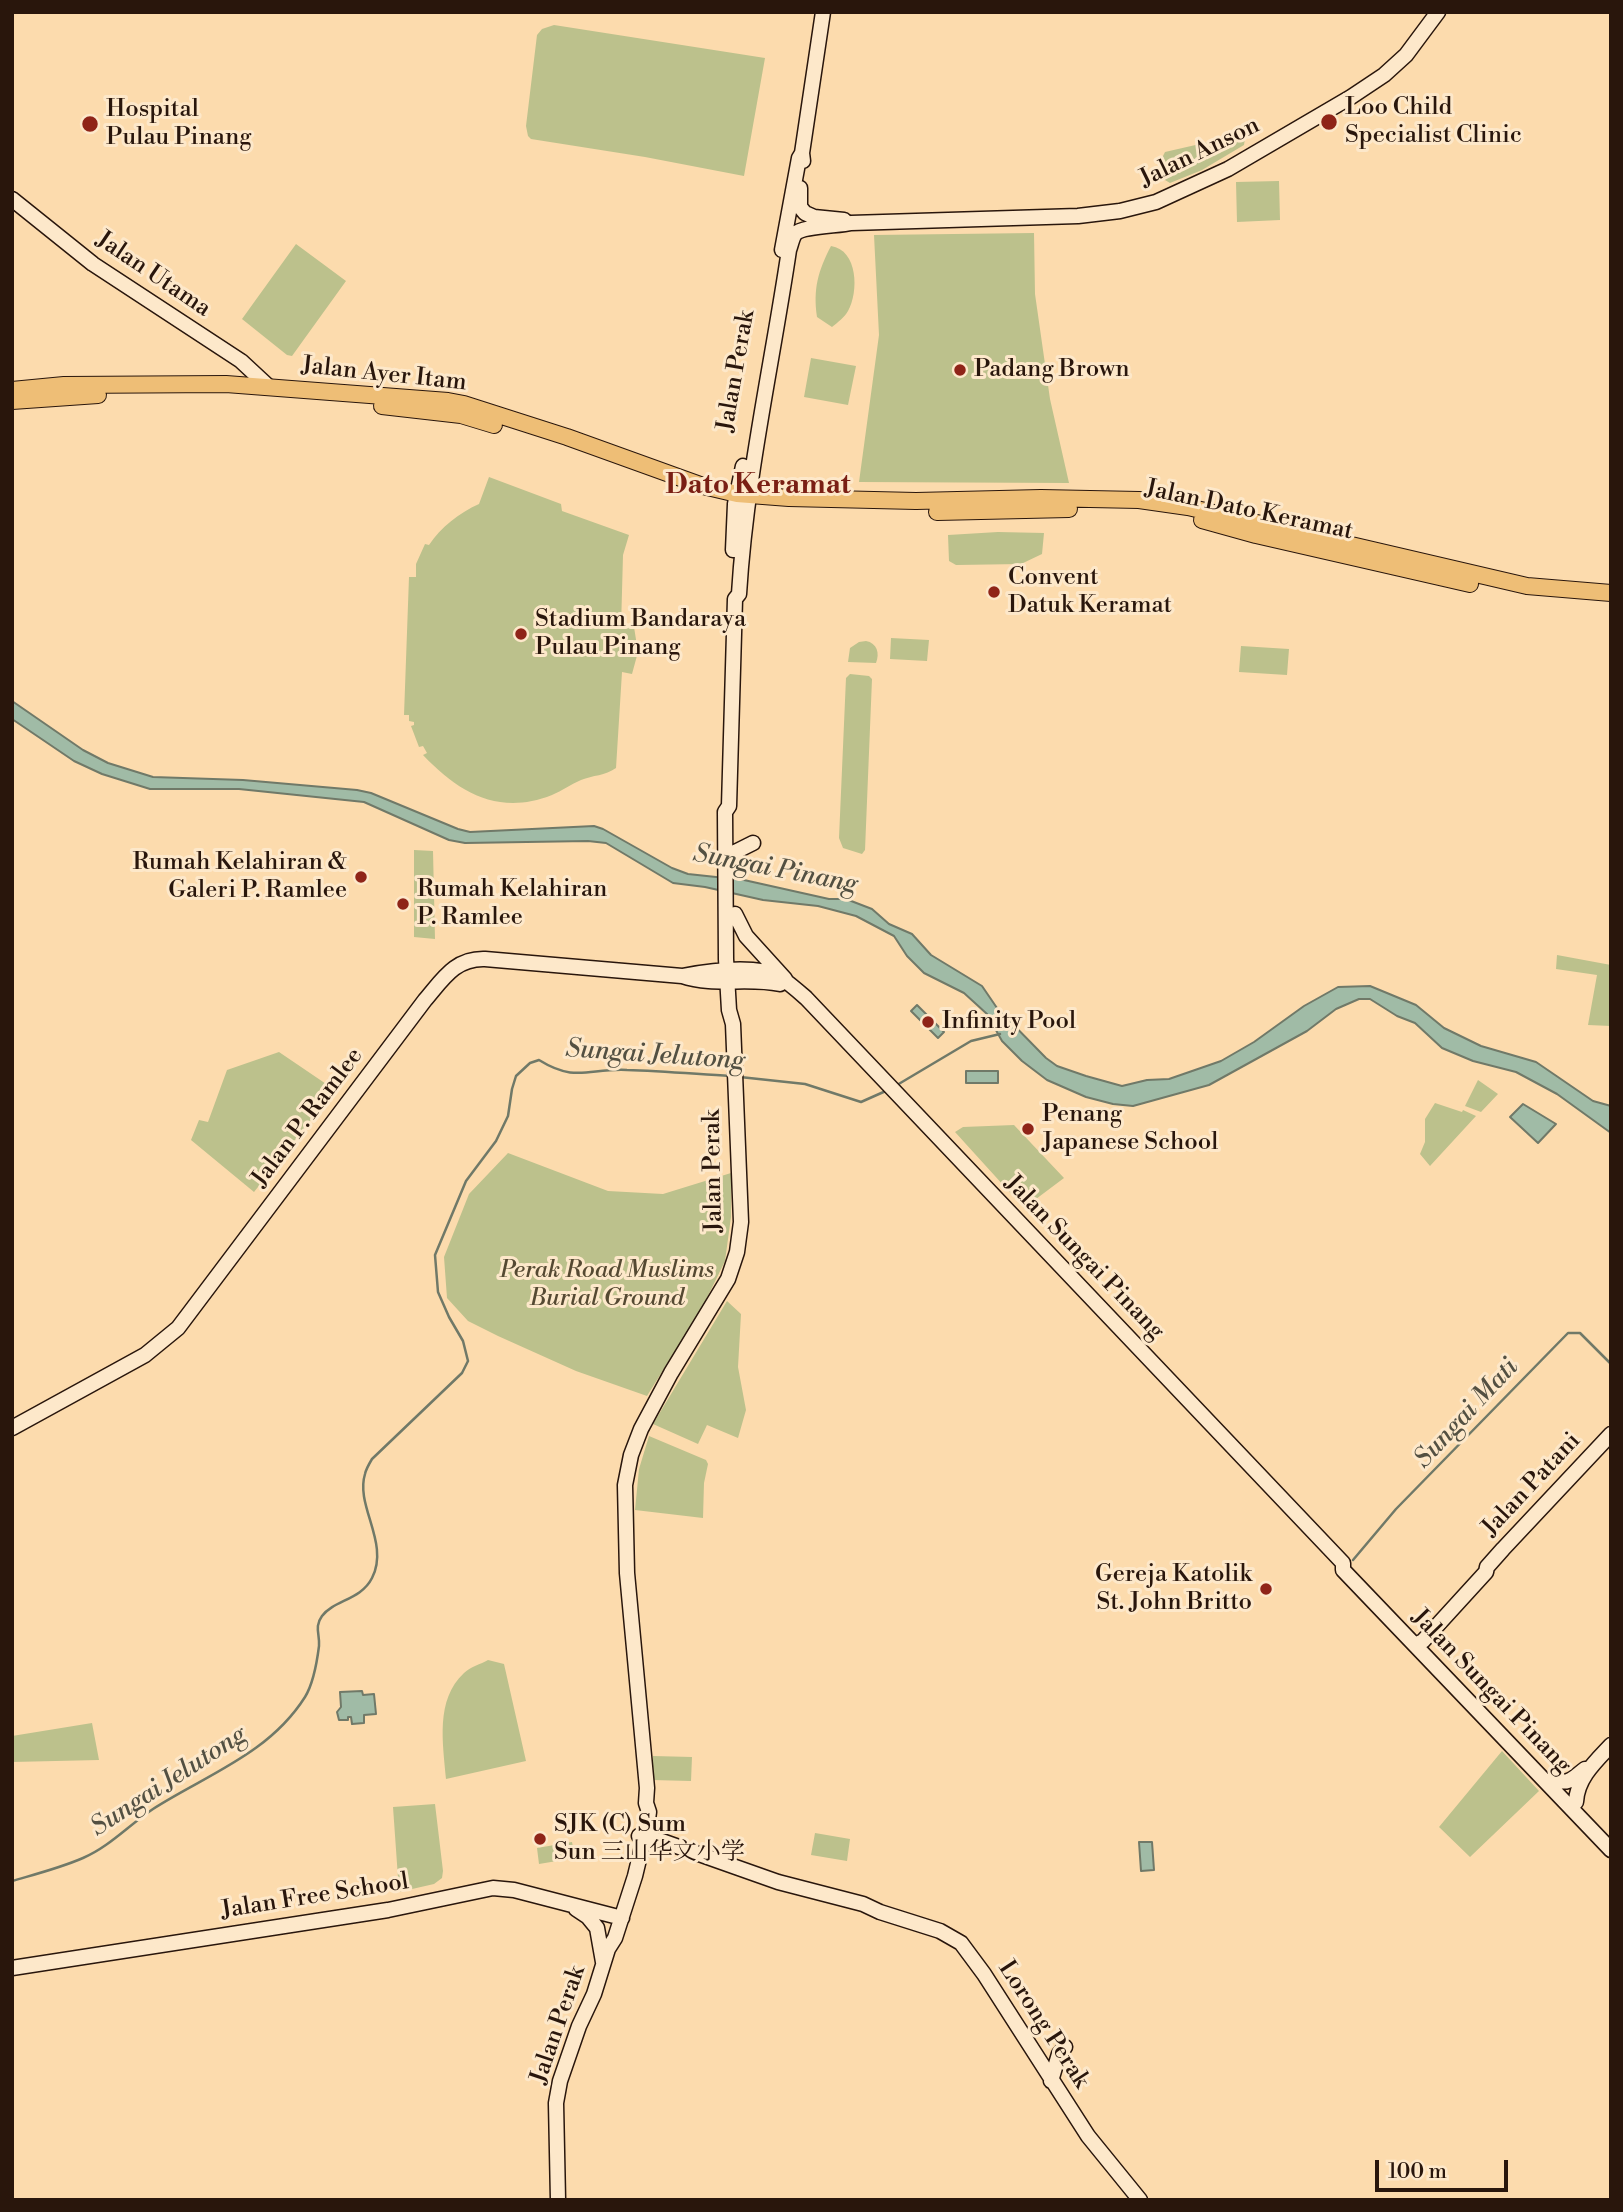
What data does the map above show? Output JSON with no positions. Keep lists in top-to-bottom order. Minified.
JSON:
{"streets":{"main road":["Jalan Anson","Jalan Utama","Jalan Perak","Jalan Ayer Itam","Jalan Dato Keramat","Jalan P. Ramlee","Jalan Sungai Pinang","Jalan Patani","Jalan Free School","Lorong Perak"]},"crossings":[["Jalan Anson","Jalan Perak"],["Jalan Utama","Jalan Ayer Itam"],["Jalan Perak","Jalan Ayer Itam"],["Jalan Perak","Jalan Dato Keramat"],["Jalan Perak","Jalan P. Ramlee"],["Jalan Perak","Jalan Sungai Pinang"],["Jalan Perak","Jalan Free School"],["Jalan Perak","Lorong Perak"],["Jalan Ayer Itam","Jalan Dato Keramat"],["Jalan Sungai Pinang","Jalan Patani"]],"districts":["Dato Keramat"],"water":["Sungai Pinang","Sungai Jelutong","Sungai Mati"],"parks":["Perak Road Muslims Burial Ground"],"places":["Loo Child Specialist Clinic","Hospital Pulau Pinang","Padang Brown","Convent Datuk Keramat","Stadium Bandaraya Pulau Pinang","Rumah Kelahiran & Galeri P. Ramlee","Rumah Kelahiran P. Ramlee","Infinity Pool","Penang Japanese School","Gereja Katolik St. John Britto","SJK (C) Sum Sun 三山华文小学"],"scale_bar":"100 m"}
